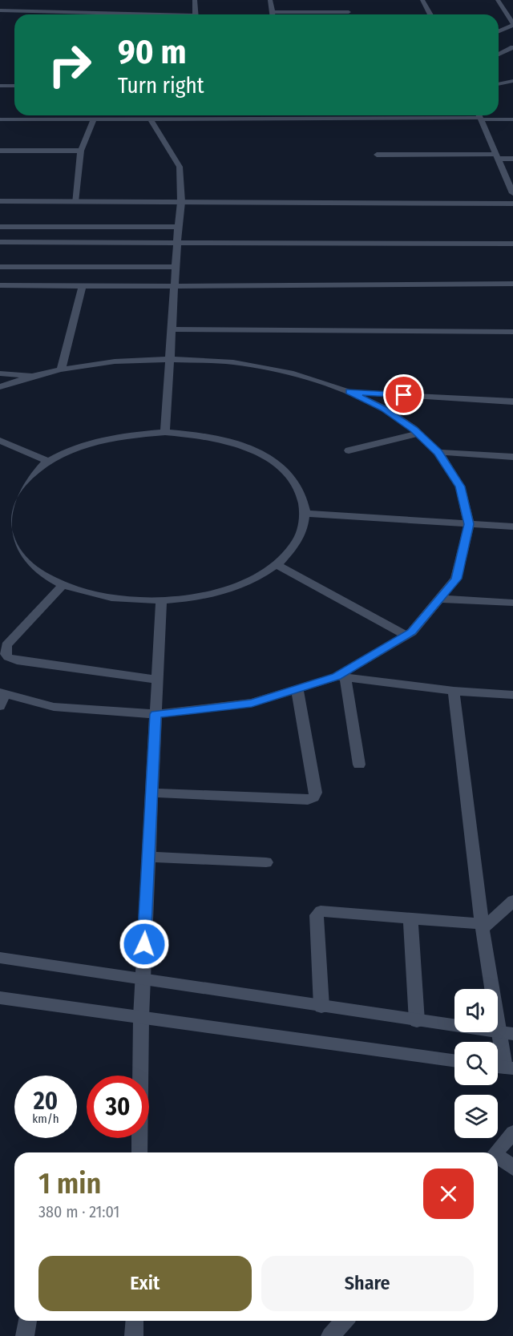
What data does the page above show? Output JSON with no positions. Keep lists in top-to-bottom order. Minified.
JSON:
{"page":{"turn":["90 m","Turn right"],"speed":"20 km/h","limit":"30","heading":["1 min","380 m · 21:01"],"buttons":["Exit","Share"]}}
